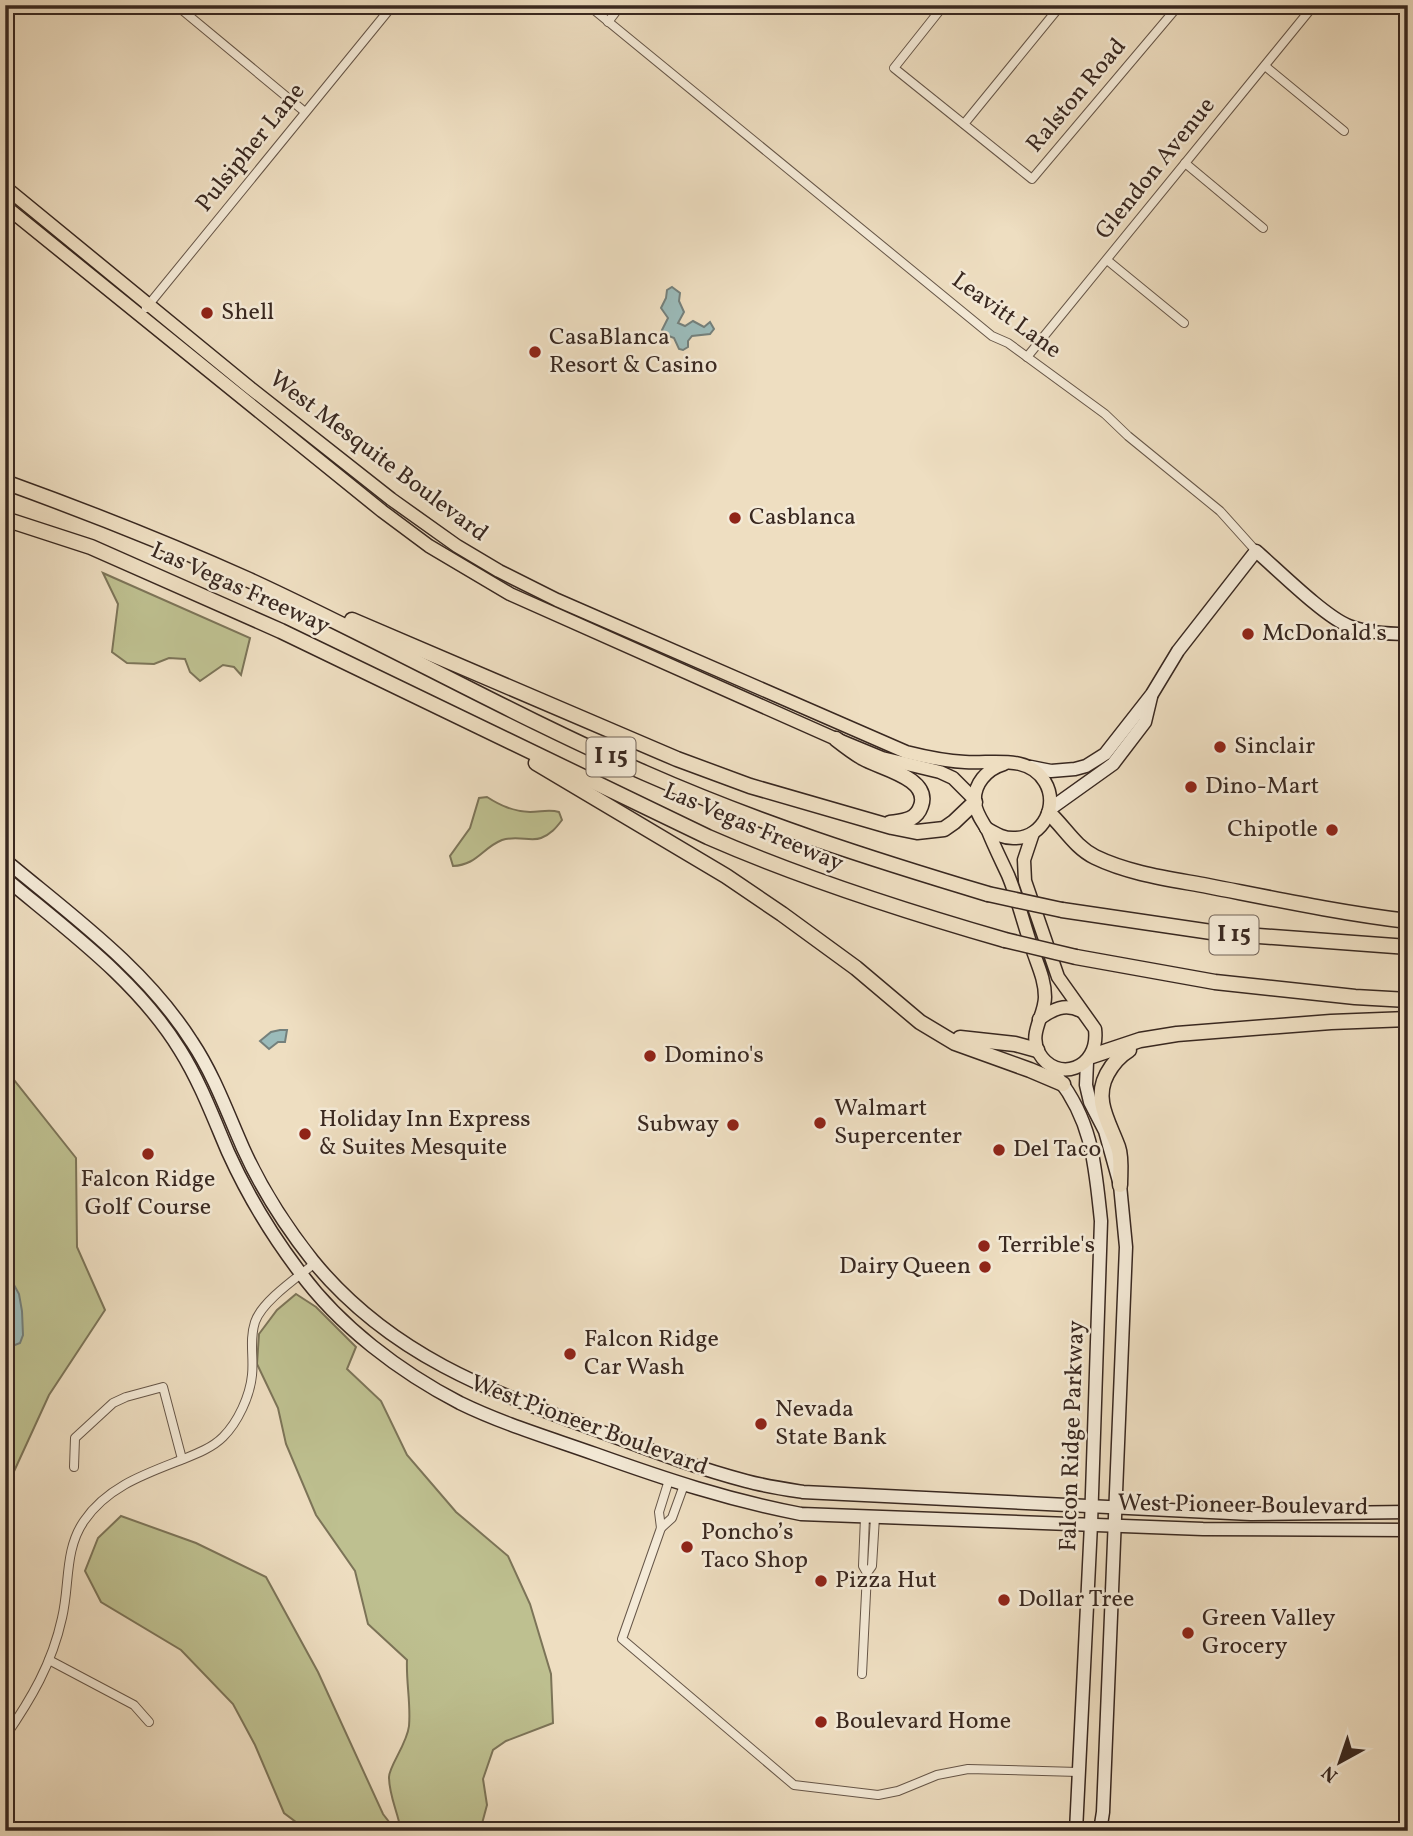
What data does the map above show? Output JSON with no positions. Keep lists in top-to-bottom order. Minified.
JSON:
{"streets":{"highway":["Las Vegas Freeway","I 15"],"main road":["Leavitt Lane","West Mesquite Boulevard","West Pioneer Boulevard","Falcon Ridge Parkway"],"street":["Ralston Road","Pulsipher Lane","Glendon Avenue"]},"crossings":[["Pulsipher Lane","West Mesquite Boulevard"],["Glendon Avenue","Leavitt Lane"],["West Mesquite Boulevard","Falcon Ridge Parkway"],["West Pioneer Boulevard","Falcon Ridge Parkway"]],"places":["Shell","CasaBlanca Resort & Casino","Casblanca","McDonald's","Sinclair","Dino-Mart","Chipotle","Domino's","Walmart Supercenter","Subway","Holiday Inn Express & Suites Mesquite","Del Taco","Falcon Ridge Golf Course","Terrible's","Dairy Queen","Falcon Ridge Car Wash","Nevada State Bank","Poncho’s Taco Shop","Pizza Hut","Dollar Tree","Green Valley Grocery","Boulevard Home"],"north":"bottom left"}
